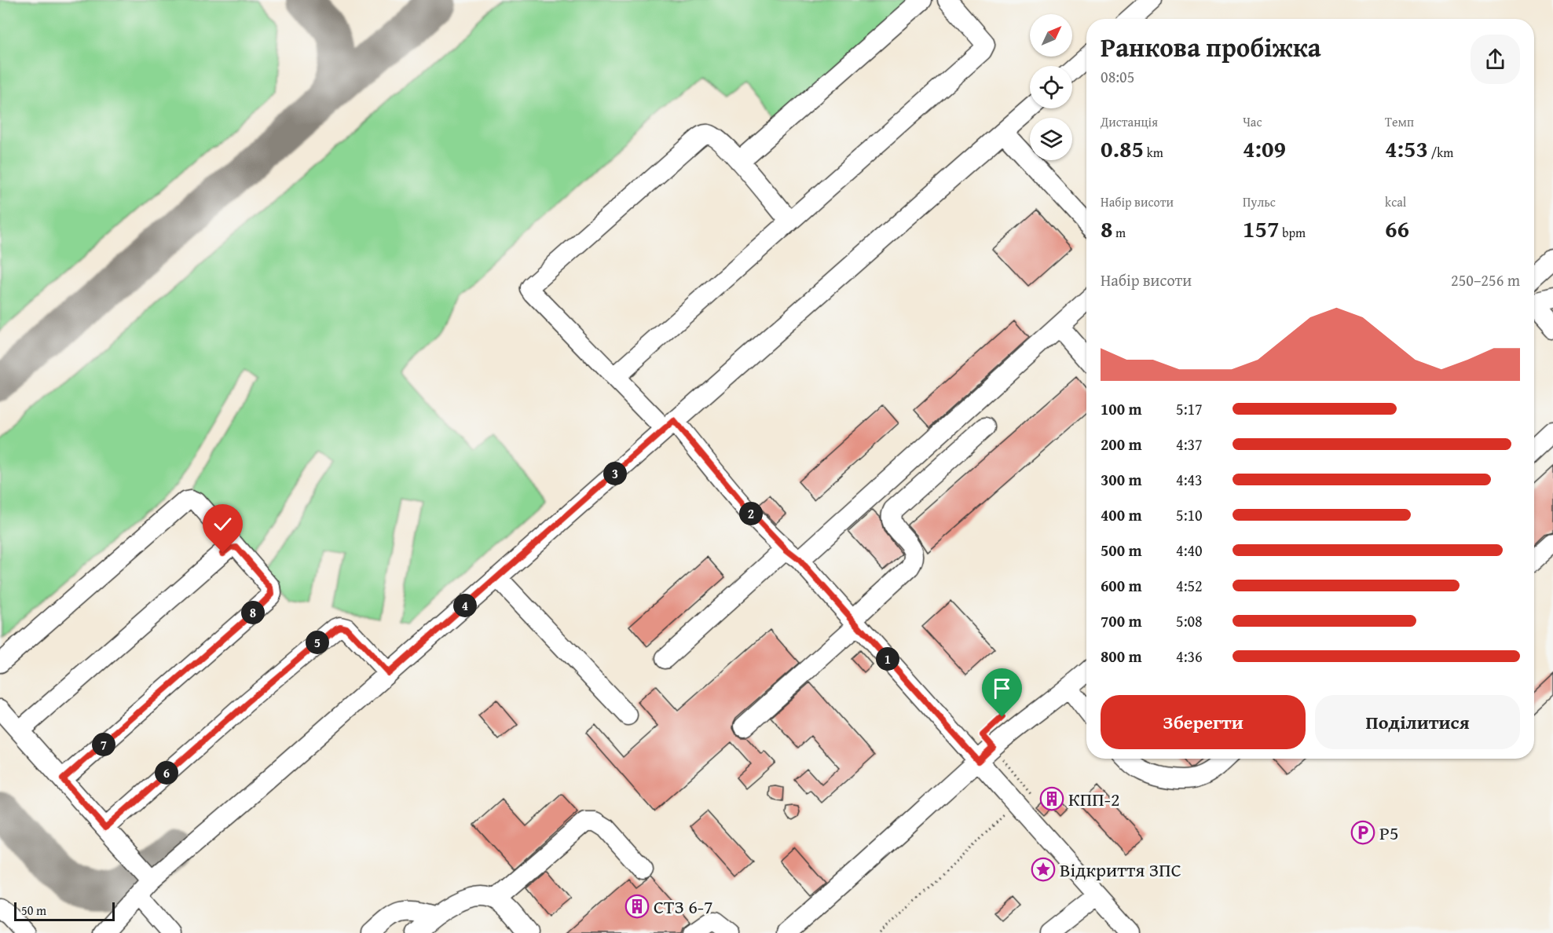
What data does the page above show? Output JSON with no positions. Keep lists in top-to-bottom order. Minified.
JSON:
{"places":{"building":["КПП-2","СТЗ 6-7"],"parking":["P5"],"place":["Відкриття ЗПС"]},"scale_bar":"50 m","north":"top right","page":{"heading":["Ранкова пробіжка","08:05"],"stats":[["Дистанція","0.85 km"],["Час","4:09"],["Темп","4:53 /km"],["Набір висоти","8 m"],["Пульс","157 bpm"],["kcal","66"]],"chart":["Набір висоти","250–256 m"],"list":[{"name":"100 m","note":"5:17"},{"name":"200 m","note":"4:37"},{"name":"300 m","note":"4:43"},{"name":"400 m","note":"5:10"},{"name":"500 m","note":"4:40"},{"name":"600 m","note":"4:52"},{"name":"700 m","note":"5:08"},{"name":"800 m","note":"4:36"}],"pins":["3","2","4","8","5","1","7","6"],"buttons":["Зберегти","Поділитися"],"scale":"50 m"}}
